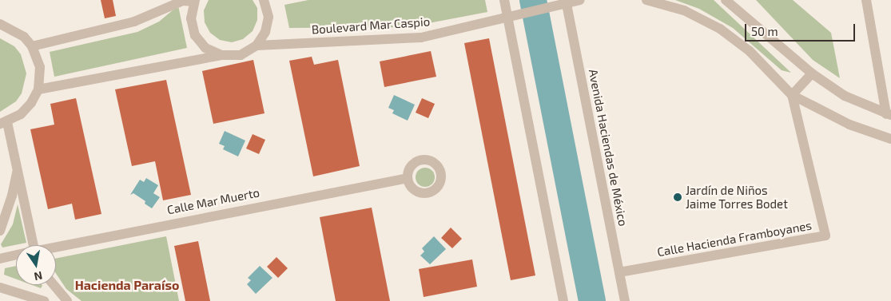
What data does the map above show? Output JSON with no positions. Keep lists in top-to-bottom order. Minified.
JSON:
{"streets":{"street":["Boulevard Mar Caspio","Avenida Haciendas de México","Calle Mar Muerto","Calle Hacienda Framboyanes"]},"crossings":[["Boulevard Mar Caspio","Avenida Haciendas de México"],["Avenida Haciendas de México","Calle Hacienda Framboyanes"]],"districts":["Hacienda Paraíso"],"places":["Jardín de Niños Jaime Torres Bodet"],"scale_bar":"50 m","north":"bottom"}
